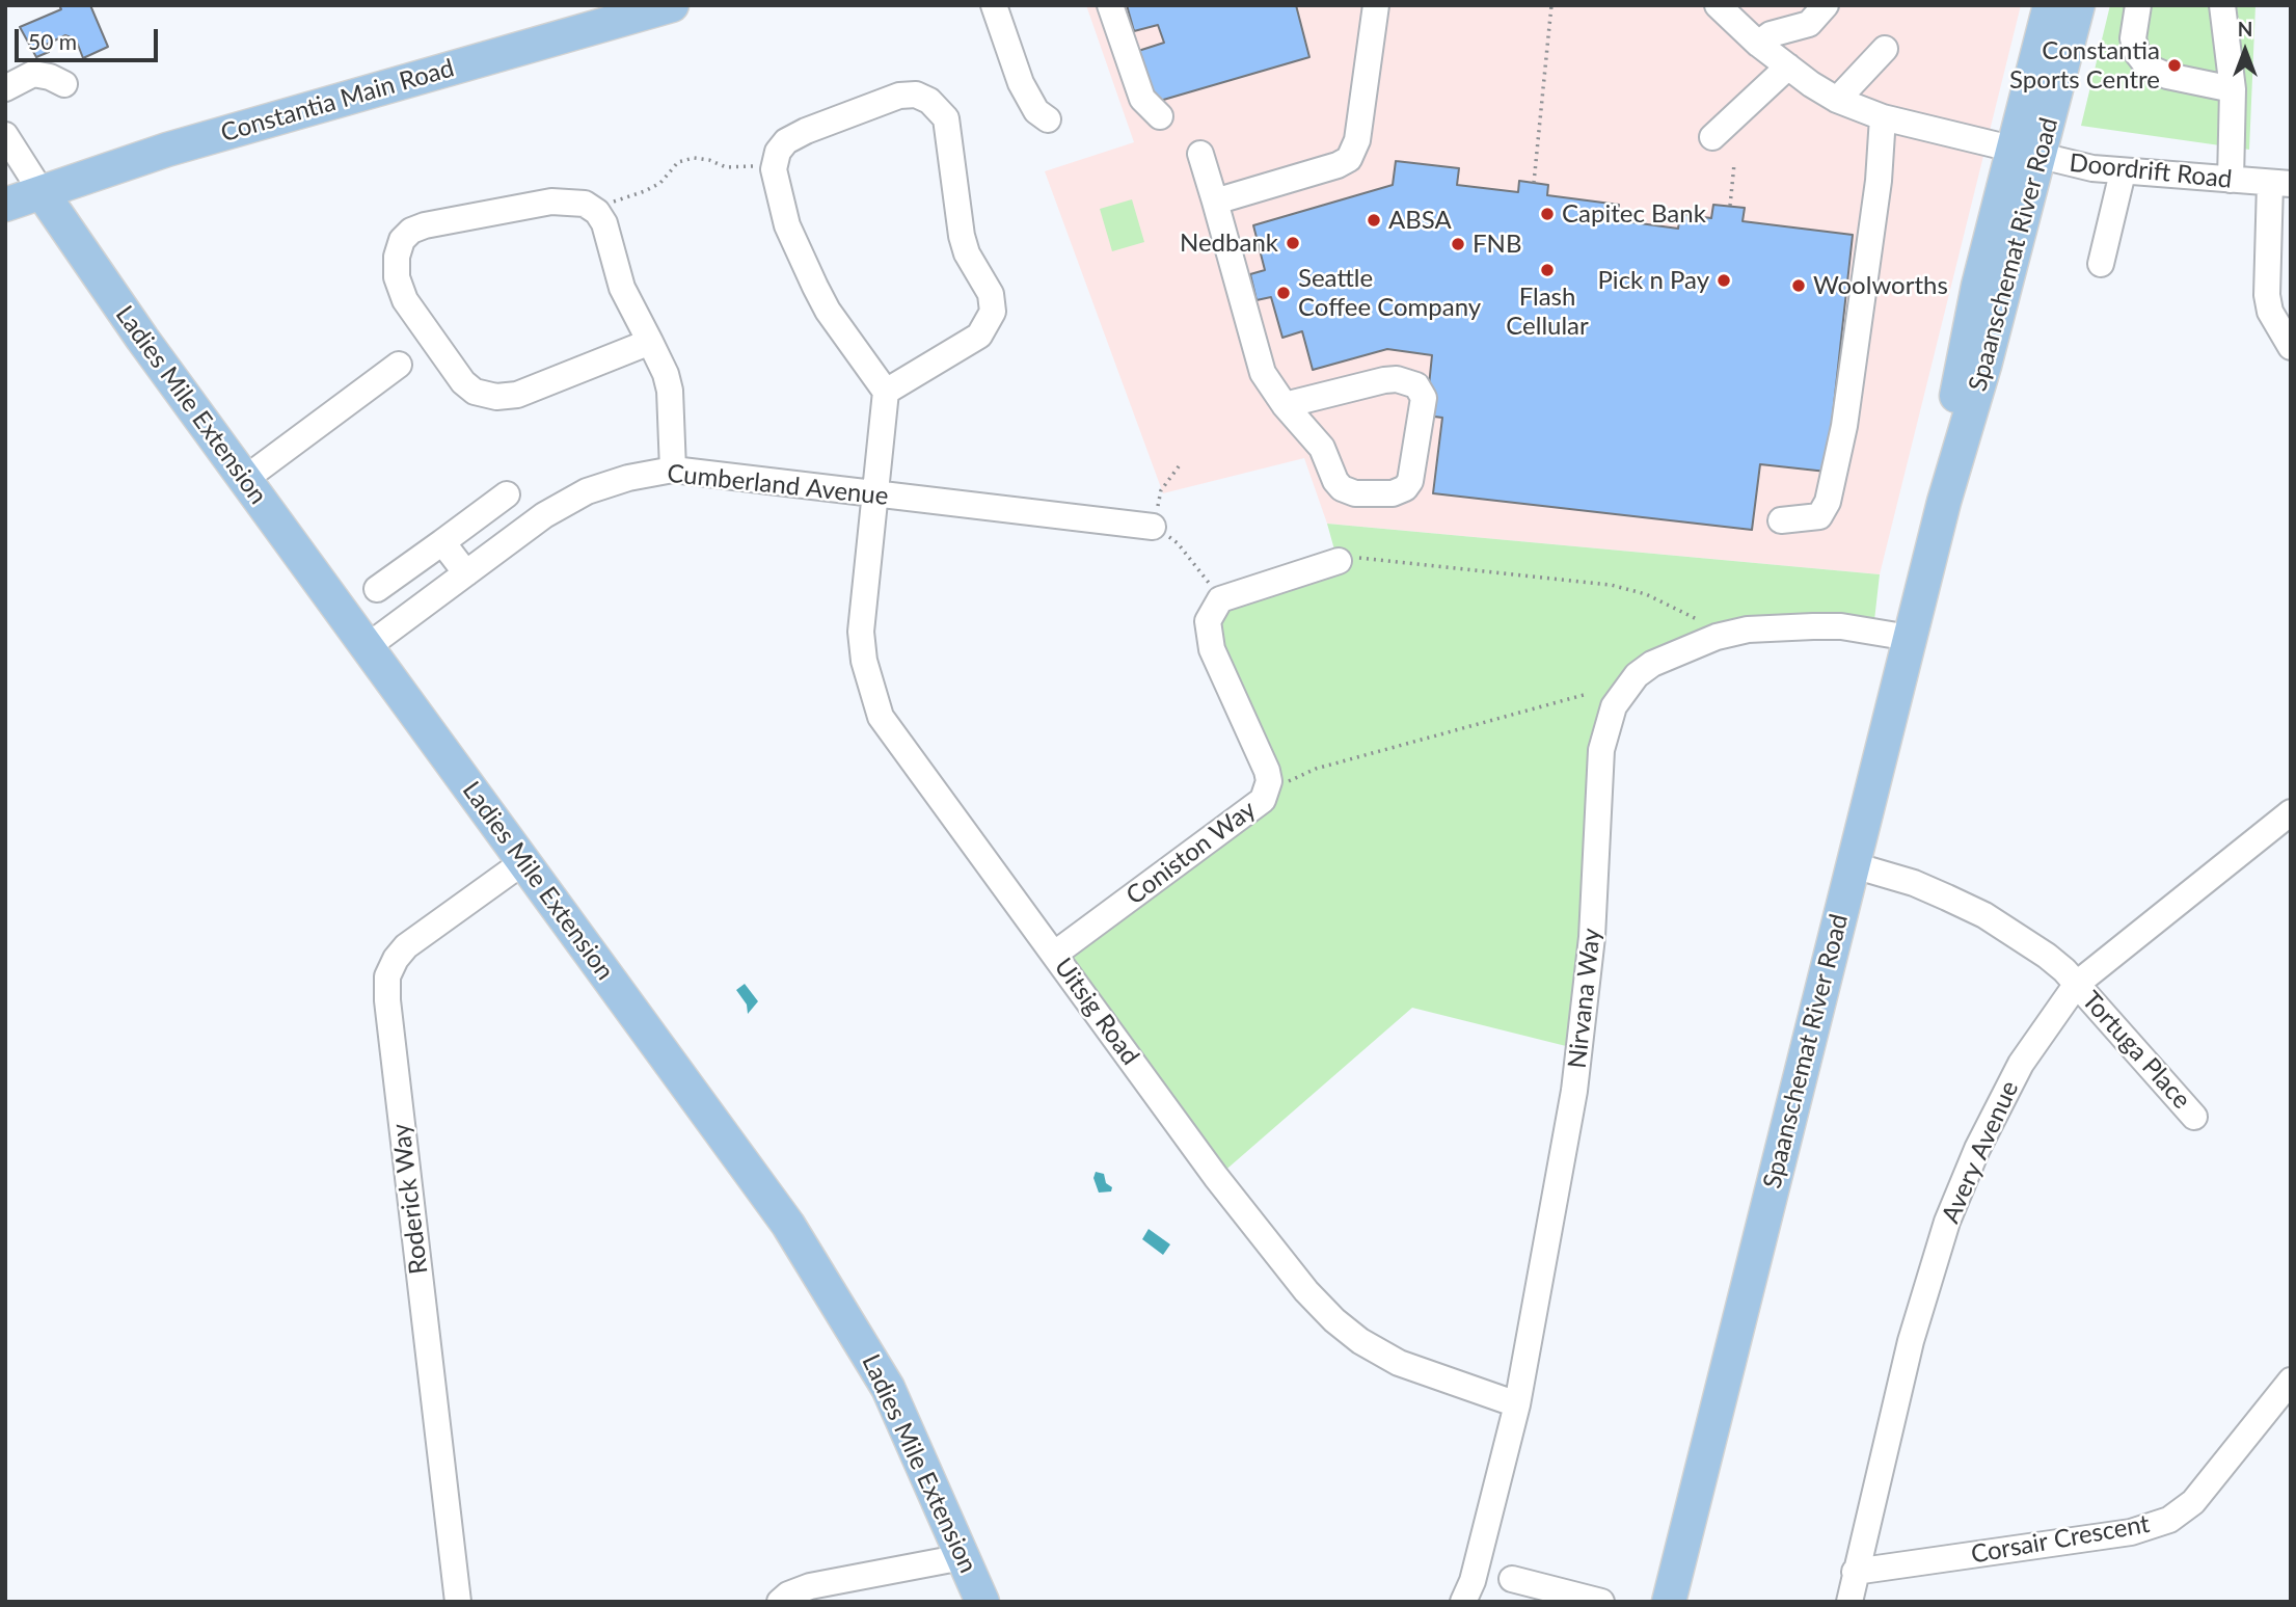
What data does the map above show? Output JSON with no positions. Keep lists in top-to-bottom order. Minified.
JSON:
{"streets":{"main road":["Constantia Main Road","Spaanschemat River Road","Ladies Mile Extension"],"street":["Doordrift Road","Cumberland Avenue","Coniston Way","Nirvana Way","Uitsig Road","Tortuga Place","Avery Avenue","Roderick Way","Corsair Crescent"]},"crossings":[["Constantia Main Road","Ladies Mile Extension"],["Doordrift Road","Spaanschemat River Road"],["Spaanschemat River Road","Nirvana Way"],["Spaanschemat River Road","Tortuga Place"],["Ladies Mile Extension","Cumberland Avenue"],["Ladies Mile Extension","Roderick Way"],["Cumberland Avenue","Uitsig Road"],["Coniston Way","Uitsig Road"],["Nirvana Way","Uitsig Road"],["Tortuga Place","Avery Avenue"],["Avery Avenue","Corsair Crescent"]],"places":["Constantia Sports Centre","Capitec Bank","ABSA","Nedbank","FNB","Flash Cellular","Pick n Pay","Woolworths","Seattle Coffee Company"],"scale_bar":"50 m","north":"top"}
